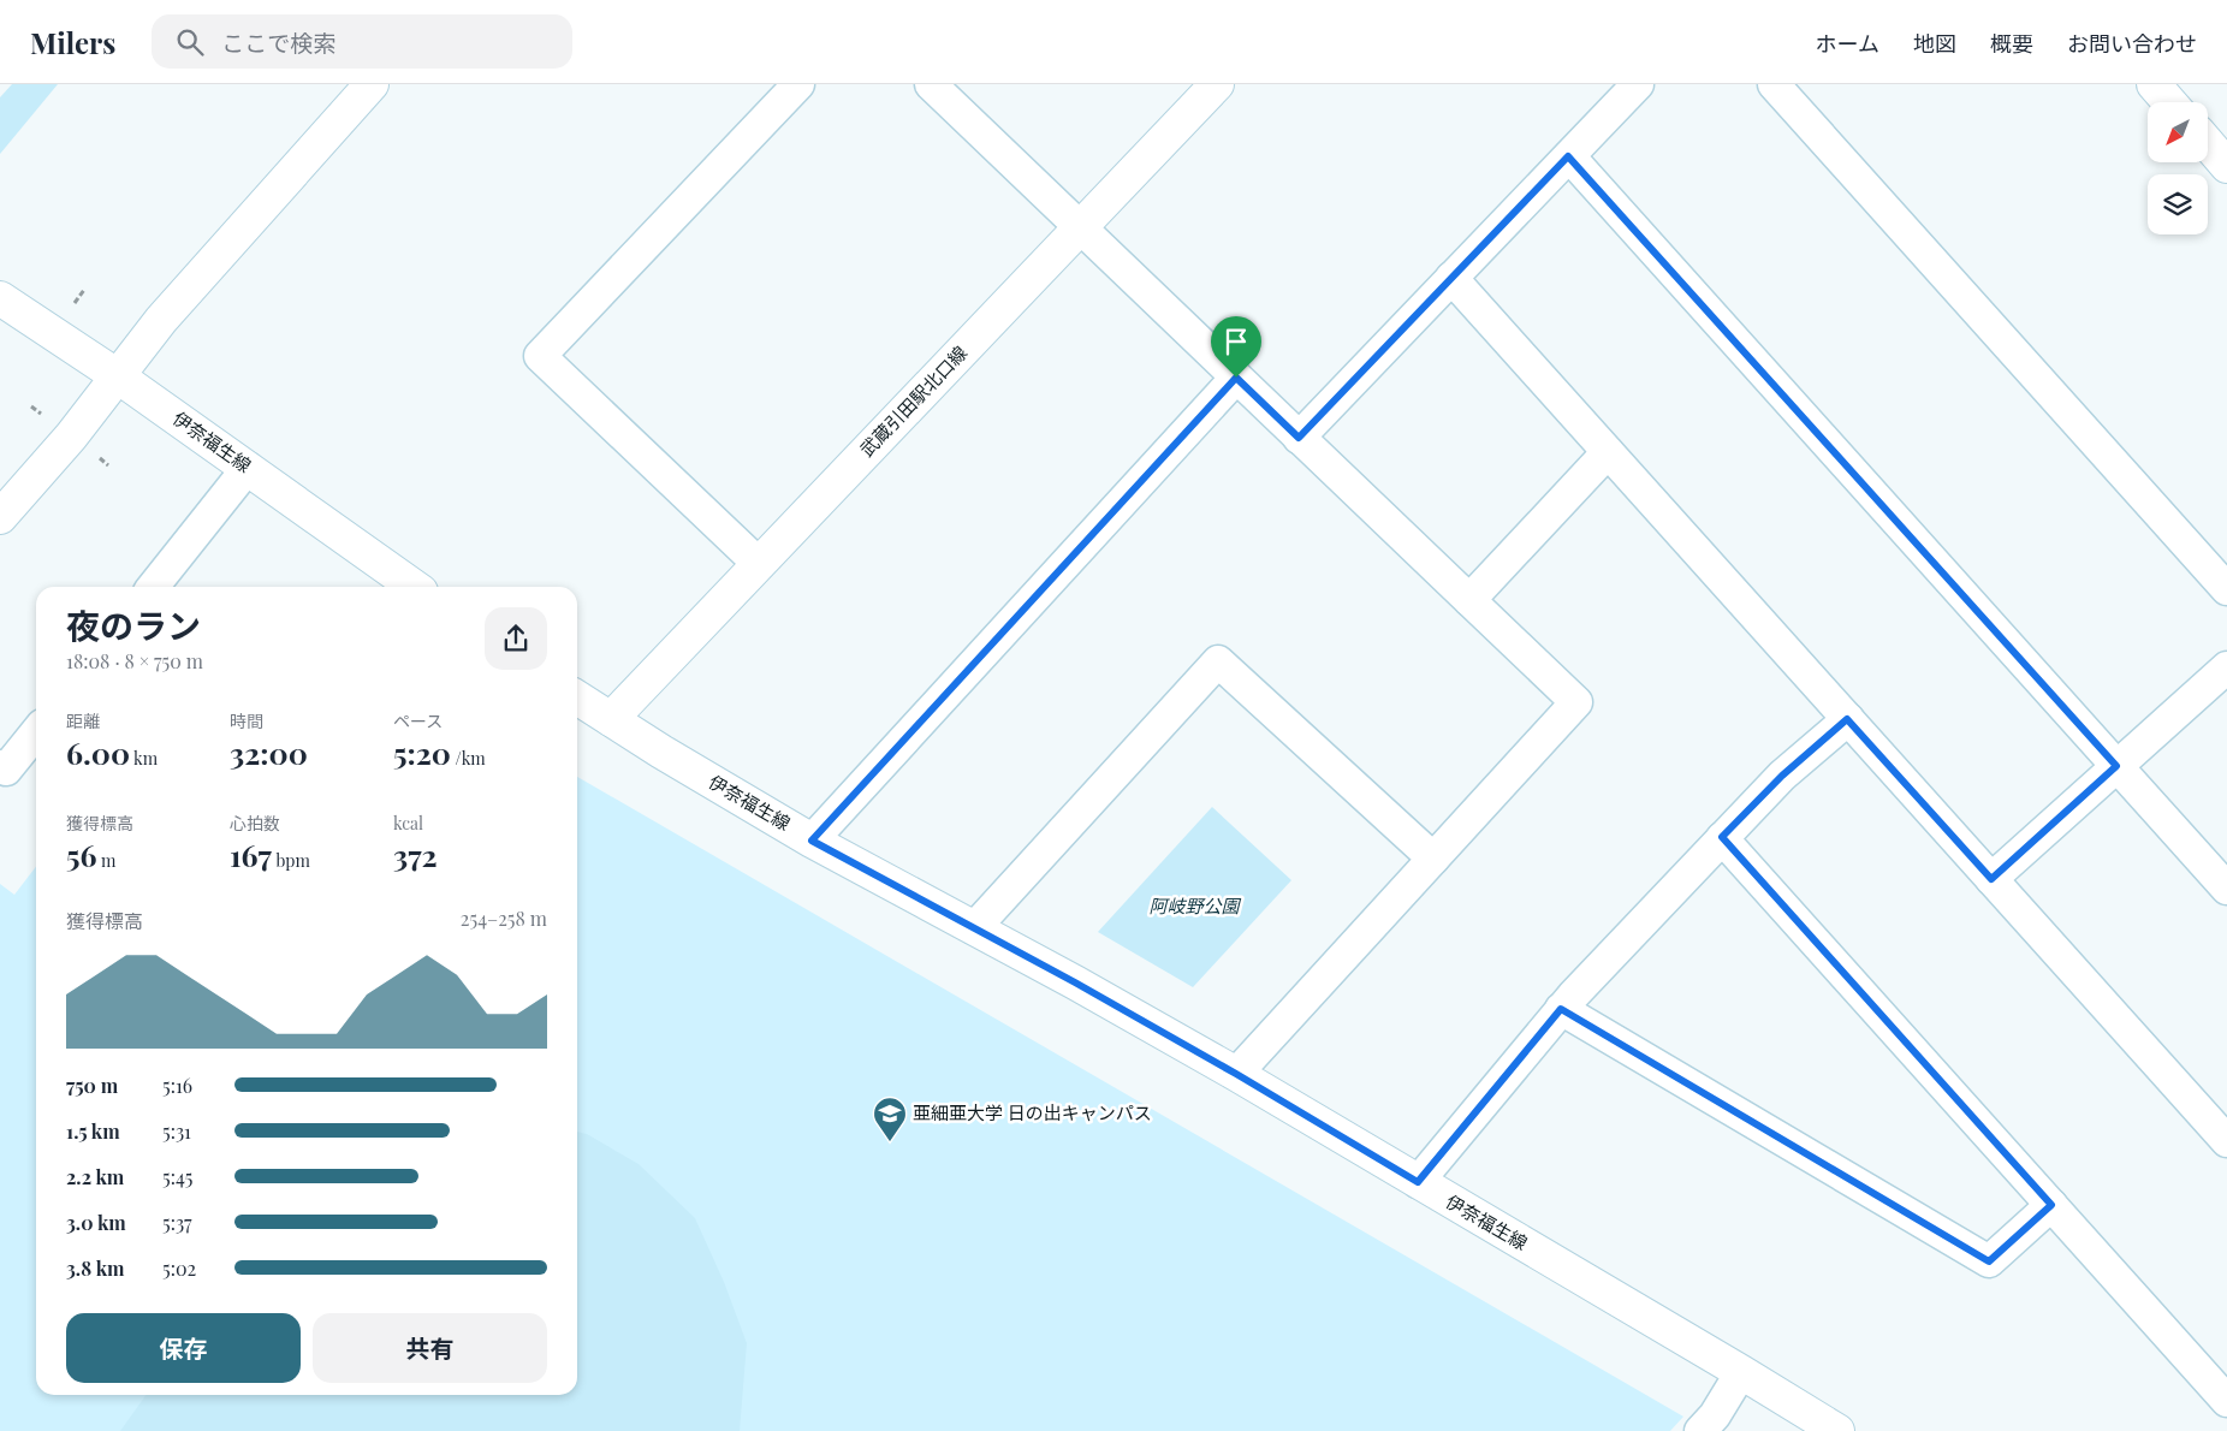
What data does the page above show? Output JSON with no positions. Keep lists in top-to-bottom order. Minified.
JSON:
{"streets":{"main road":["武蔵引田駅北口線","伊奈福生線"]},"crossings":[["武蔵引田駅北口線","伊奈福生線"]],"parks":["阿岐野公園"],"places":{"school or university":["亜細亜大学 日の出キャンパス"]},"north":"bottom left","page":{"header":"Milers","search":"ここで検索","nav":["ホーム","地図","概要","お問い合わせ"],"heading":["夜のラン","18:08 · 8 × 750 m"],"stats":[["距離","6.00 km"],["時間","32:00"],["ペース","5:20 /km"],["獲得標高","56 m"],["心拍数","167 bpm"],["kcal","372"]],"chart":["獲得標高","254–258 m"],"list":[{"name":"750 m","note":"5:16"},{"name":"1.5 km","note":"5:31"},{"name":"2.2 km","note":"5:45"},{"name":"3.0 km","note":"5:37"},{"name":"3.8 km","note":"5:02"}],"buttons":["保存","共有"]}}
